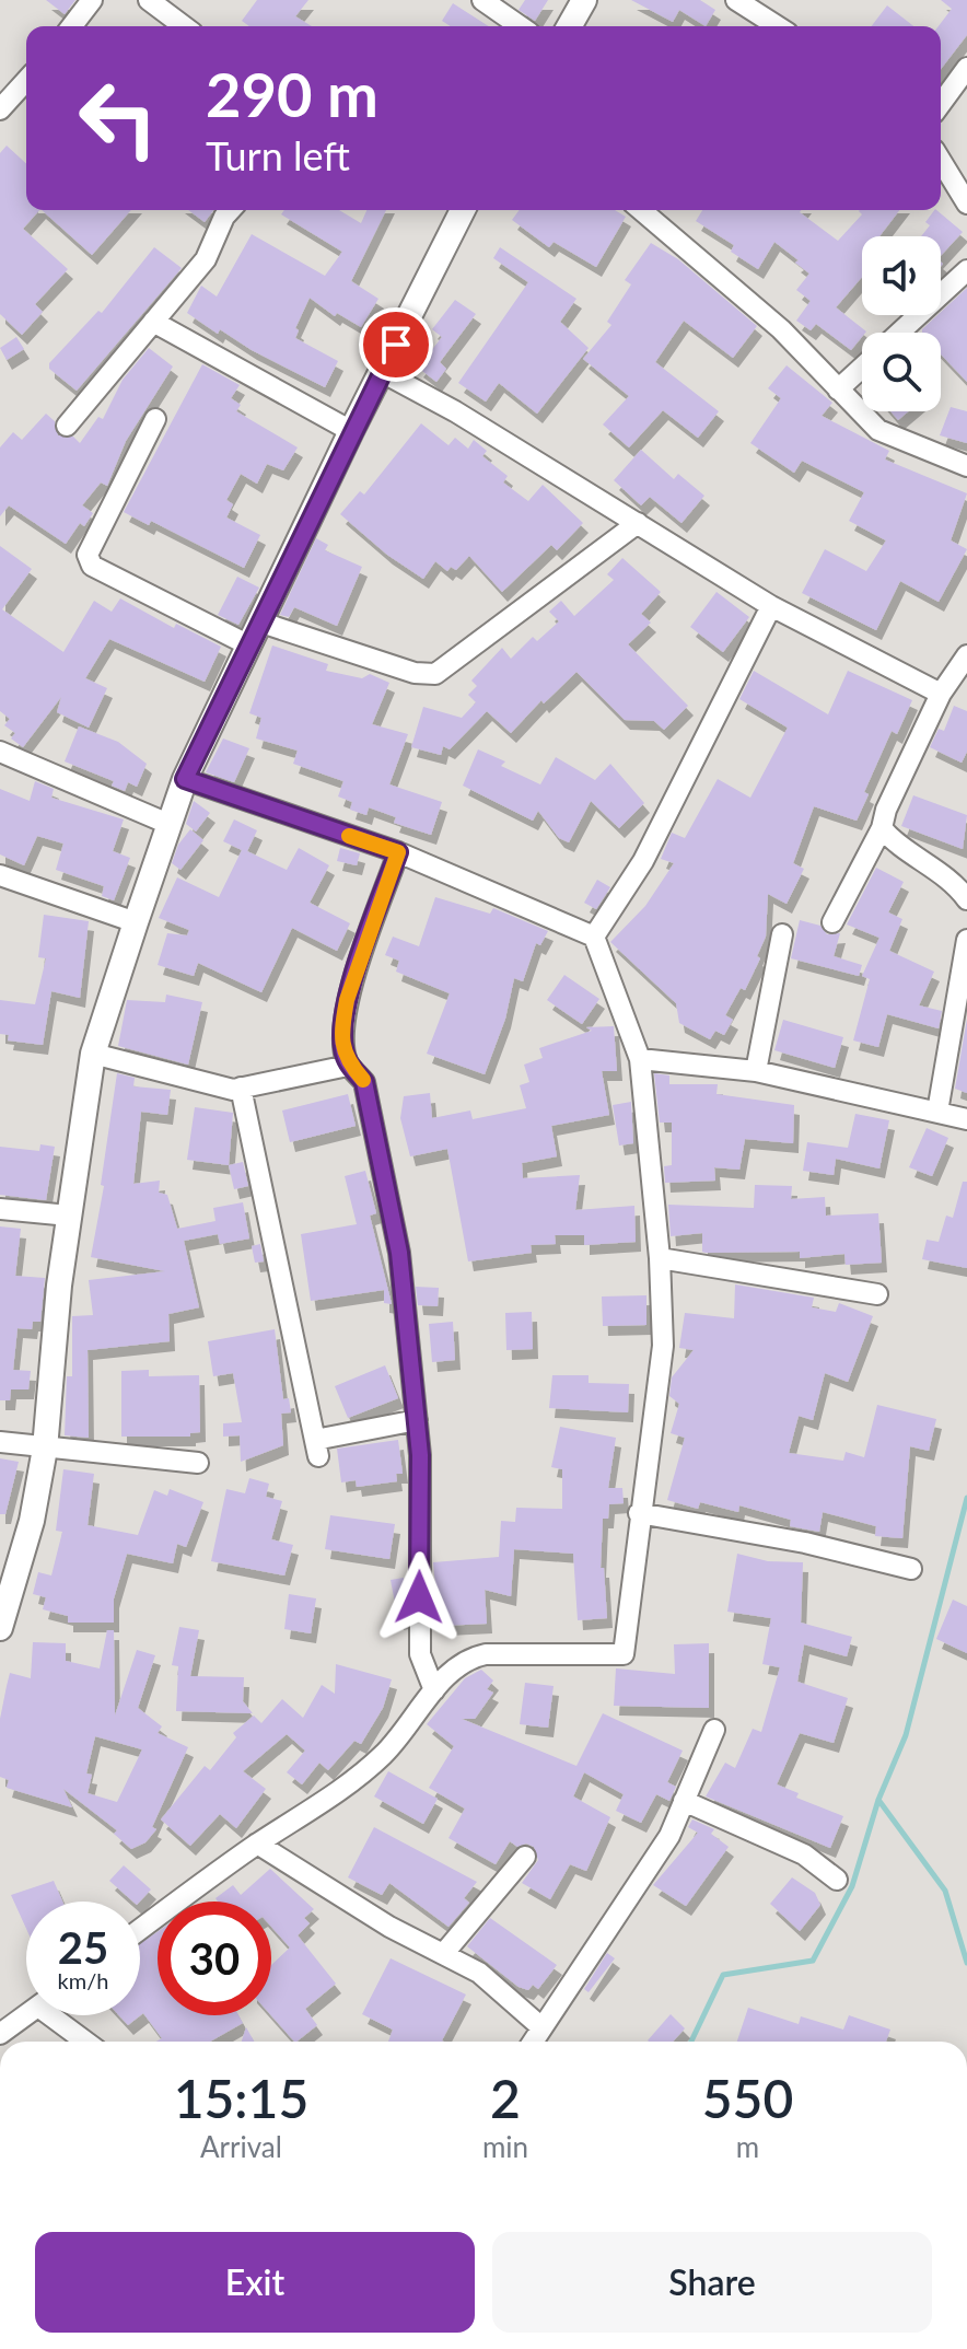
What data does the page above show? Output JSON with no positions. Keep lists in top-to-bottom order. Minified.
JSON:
{"page":{"turn":["290 m","Turn left"],"speed":"25 km/h","limit":"30","eta":["15:15","Arrival","2","min","550","m"],"buttons":["Exit","Share"]}}
